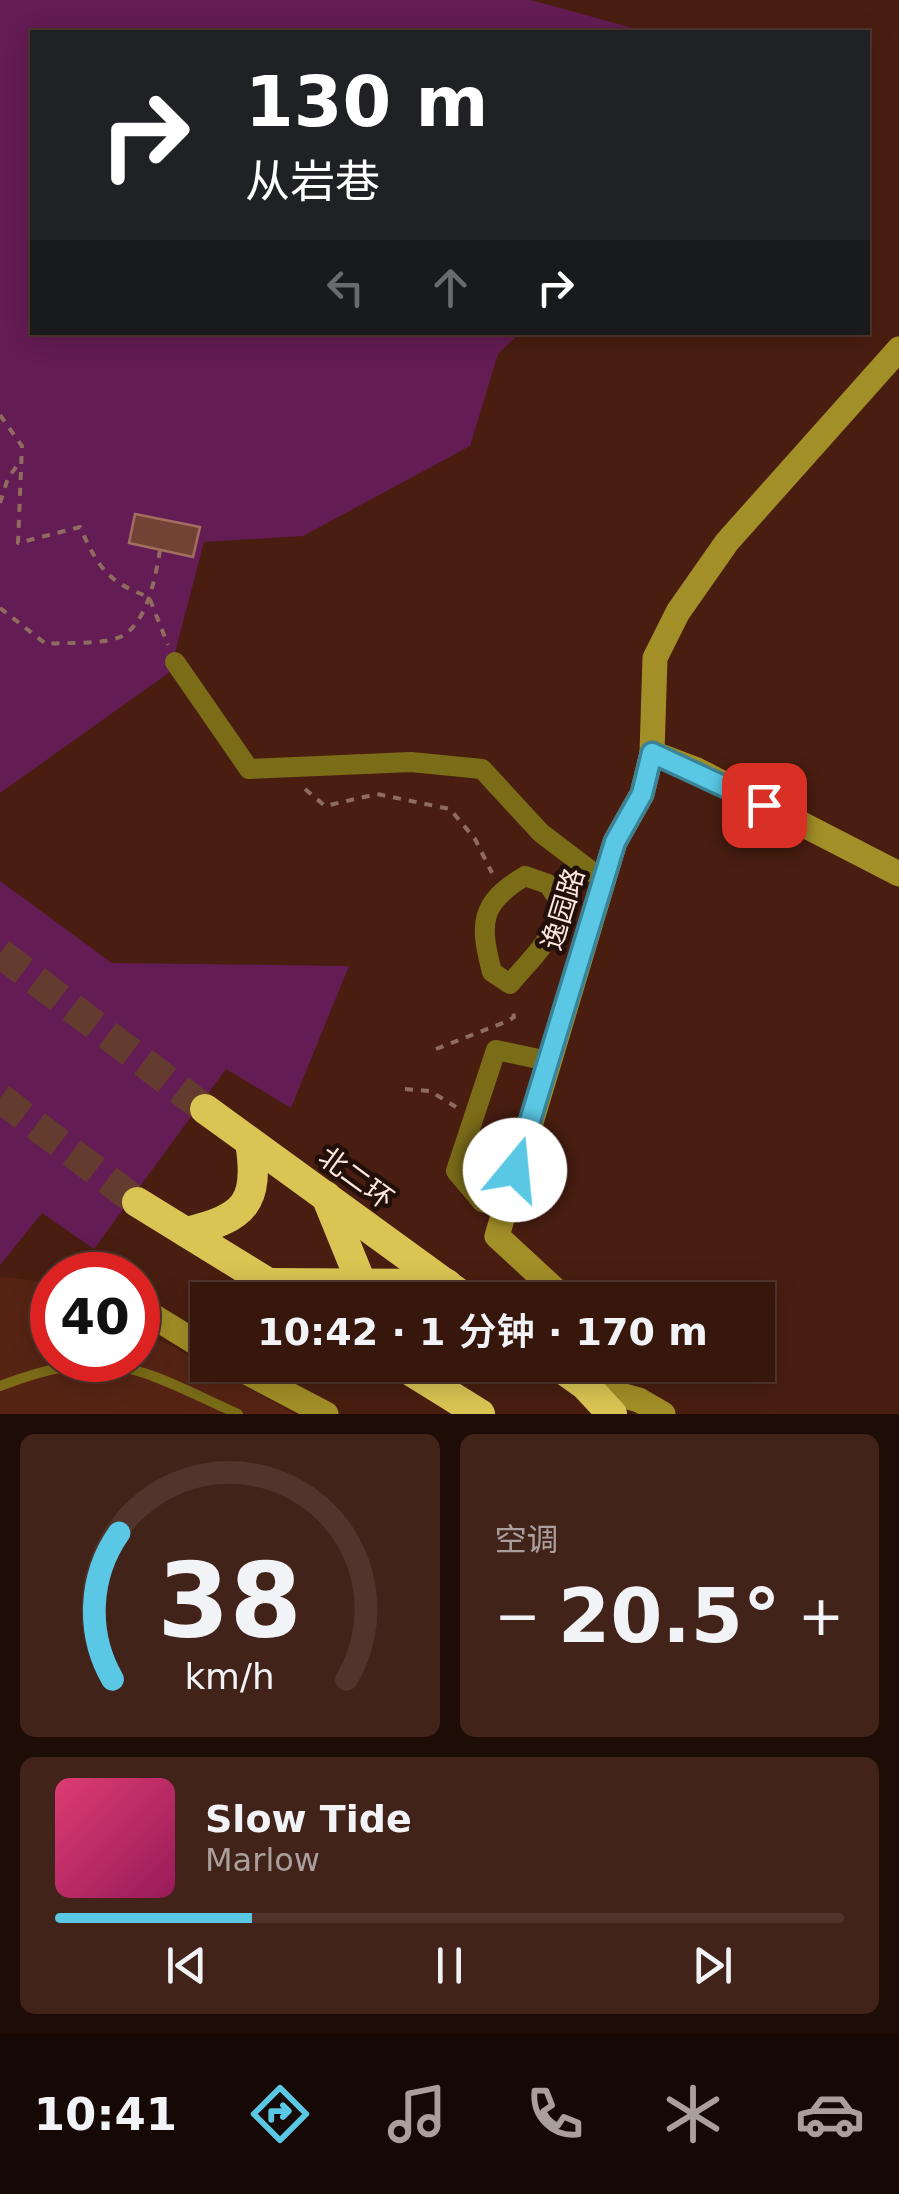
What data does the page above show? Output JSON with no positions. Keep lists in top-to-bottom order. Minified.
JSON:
{"streets":{"highway":["北二环"],"street":["逸园路"]},"page":{"turn":["130 m","从岩巷"],"limit":"40","trip":"10:42 · 1 分钟 · 170 m","tile":"空调","heat":["−","20.5°","+"],"song":["Slow Tide","Marlow"],"tabs":"10:41","gauge":["38","km/h"]}}
